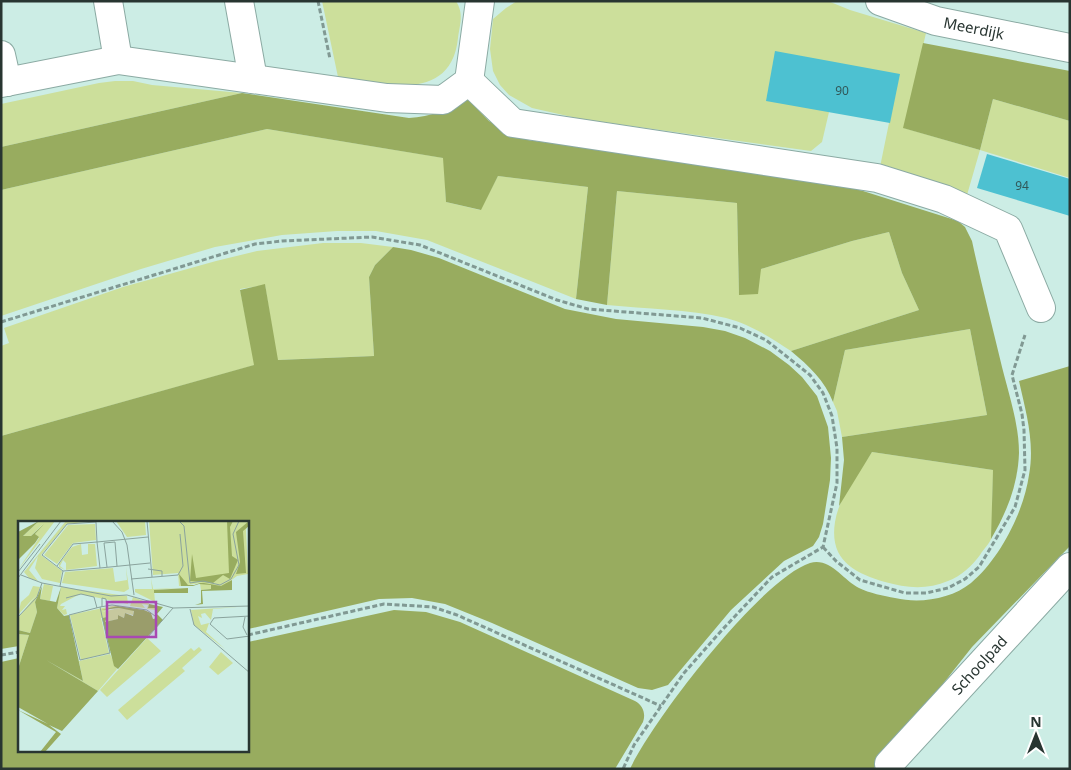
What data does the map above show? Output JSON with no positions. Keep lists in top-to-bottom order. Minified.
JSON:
{"streets":{"street":["Meerdijk","Schoolpad"]},"house_numbers":["90","94"],"north":"top"}
